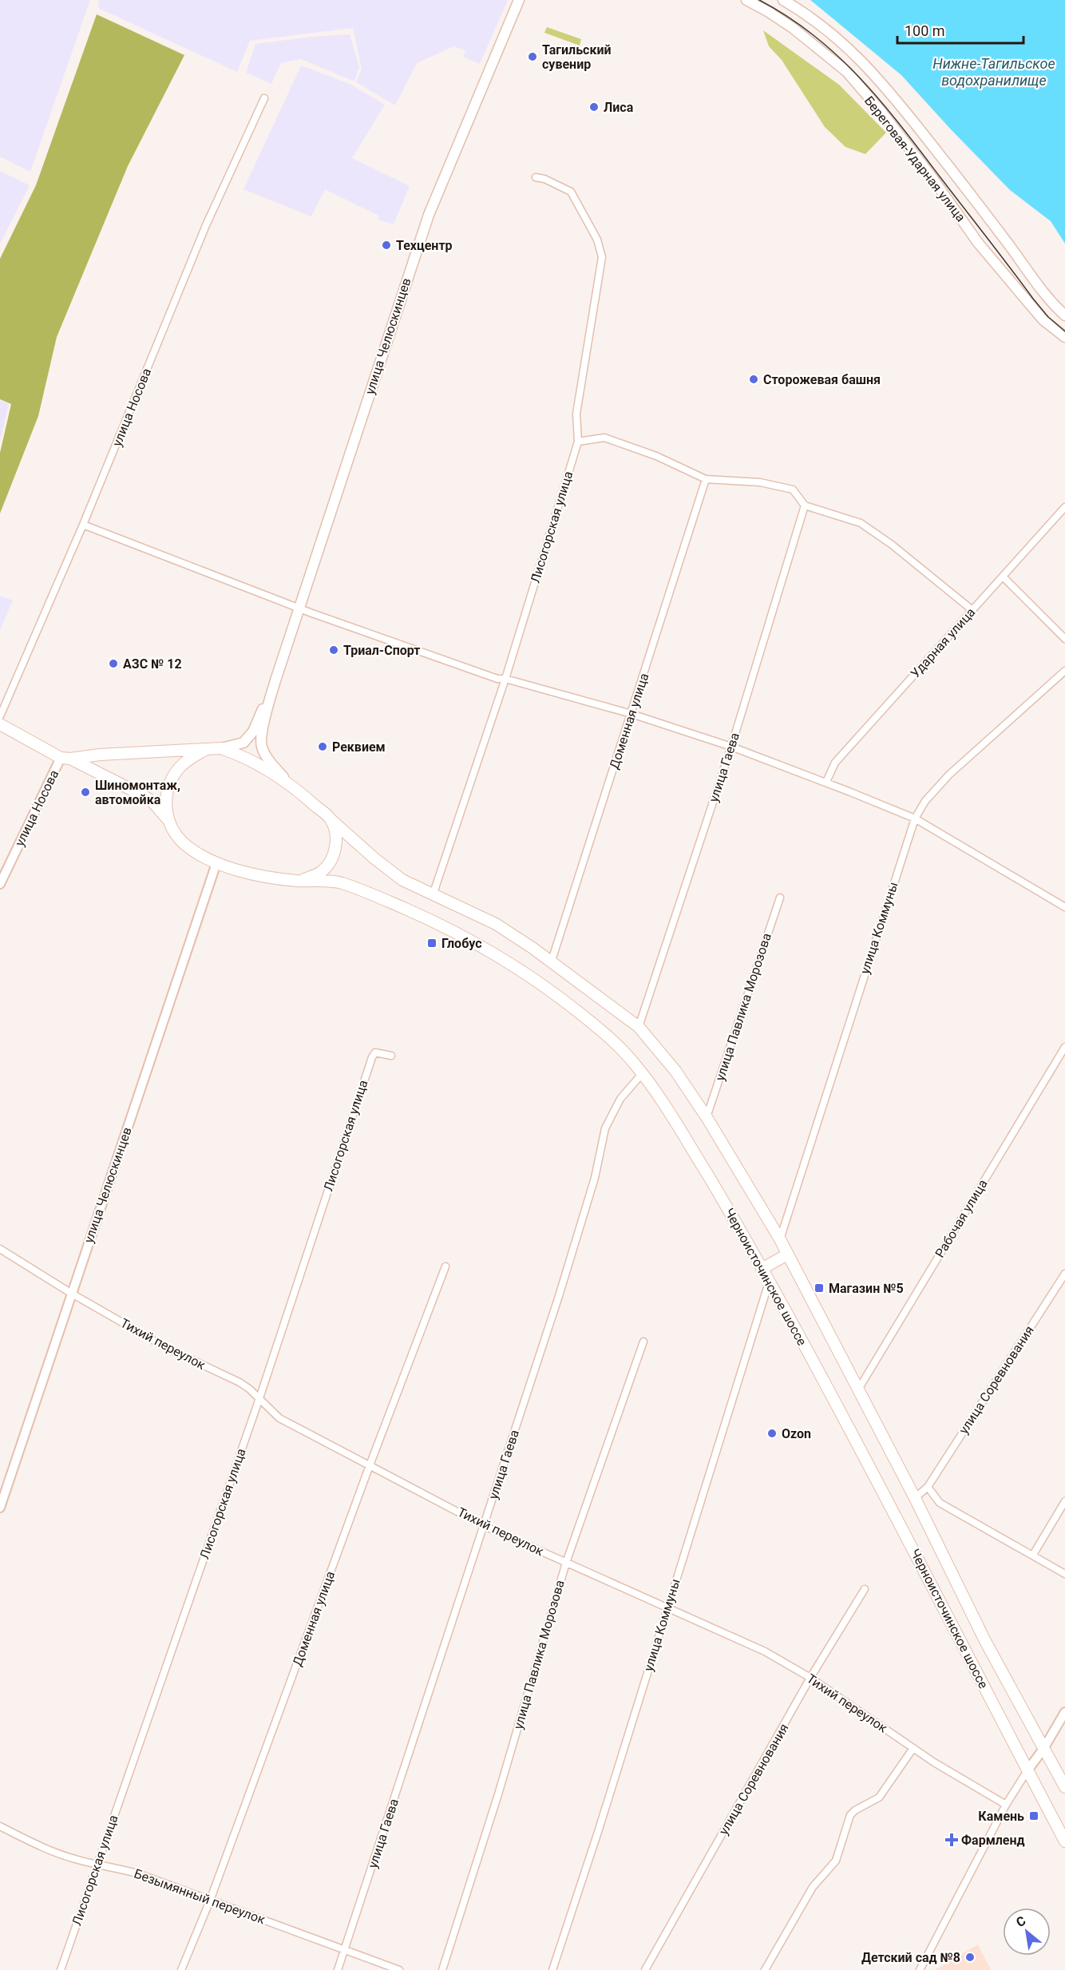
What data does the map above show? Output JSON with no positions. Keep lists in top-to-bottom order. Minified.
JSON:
{"streets":{"main road":["Береговая-Ударная улица","улица Челюскинцев","Черноисточинское шоссе"],"street":["улица Носова","Лисогорская улица","Ударная улица","Доменная улица","улица Гаева","улица Коммуны","улица Павлика Морозова","Рабочая улица","Тихий переулок","улица Соревнования","Безымянный переулок"]},"crossings":[["улица Челюскинцев","Черноисточинское шоссе"],["улица Челюскинцев","Тихий переулок"],["Лисогорская улица","Черноисточинское шоссе"],["Лисогорская улица","Тихий переулок"],["Лисогорская улица","Безымянный переулок"],["Доменная улица","Черноисточинское шоссе"],["Доменная улица","Тихий переулок"],["Доменная улица","Безымянный переулок"],["улица Гаева","Черноисточинское шоссе"],["улица Гаева","Тихий переулок"],["улица Гаева","Безымянный переулок"],["улица Коммуны","Черноисточинское шоссе"],["улица Коммуны","Тихий переулок"],["улица Павлика Морозова","Черноисточинское шоссе"],["улица Павлика Морозова","Тихий переулок"],["Рабочая улица","Черноисточинское шоссе"],["Черноисточинское шоссе","улица Соревнования"],["Тихий переулок","улица Соревнования"]],"water":["Нижне-Тагильское водохранилище"],"places":{"other":["Тагильский сувенир","Лиса","Техцентр","Сторожевая башня","Триал-Спорт","АЗС № 12","Реквием","Шиномонтаж, автомойка","Ozon","Детский сад №8"],"transit":["Глобус","Магазин №5","Камень"],"health":["Фармленд"]},"scale_bar":"100 m","north":"top left"}
